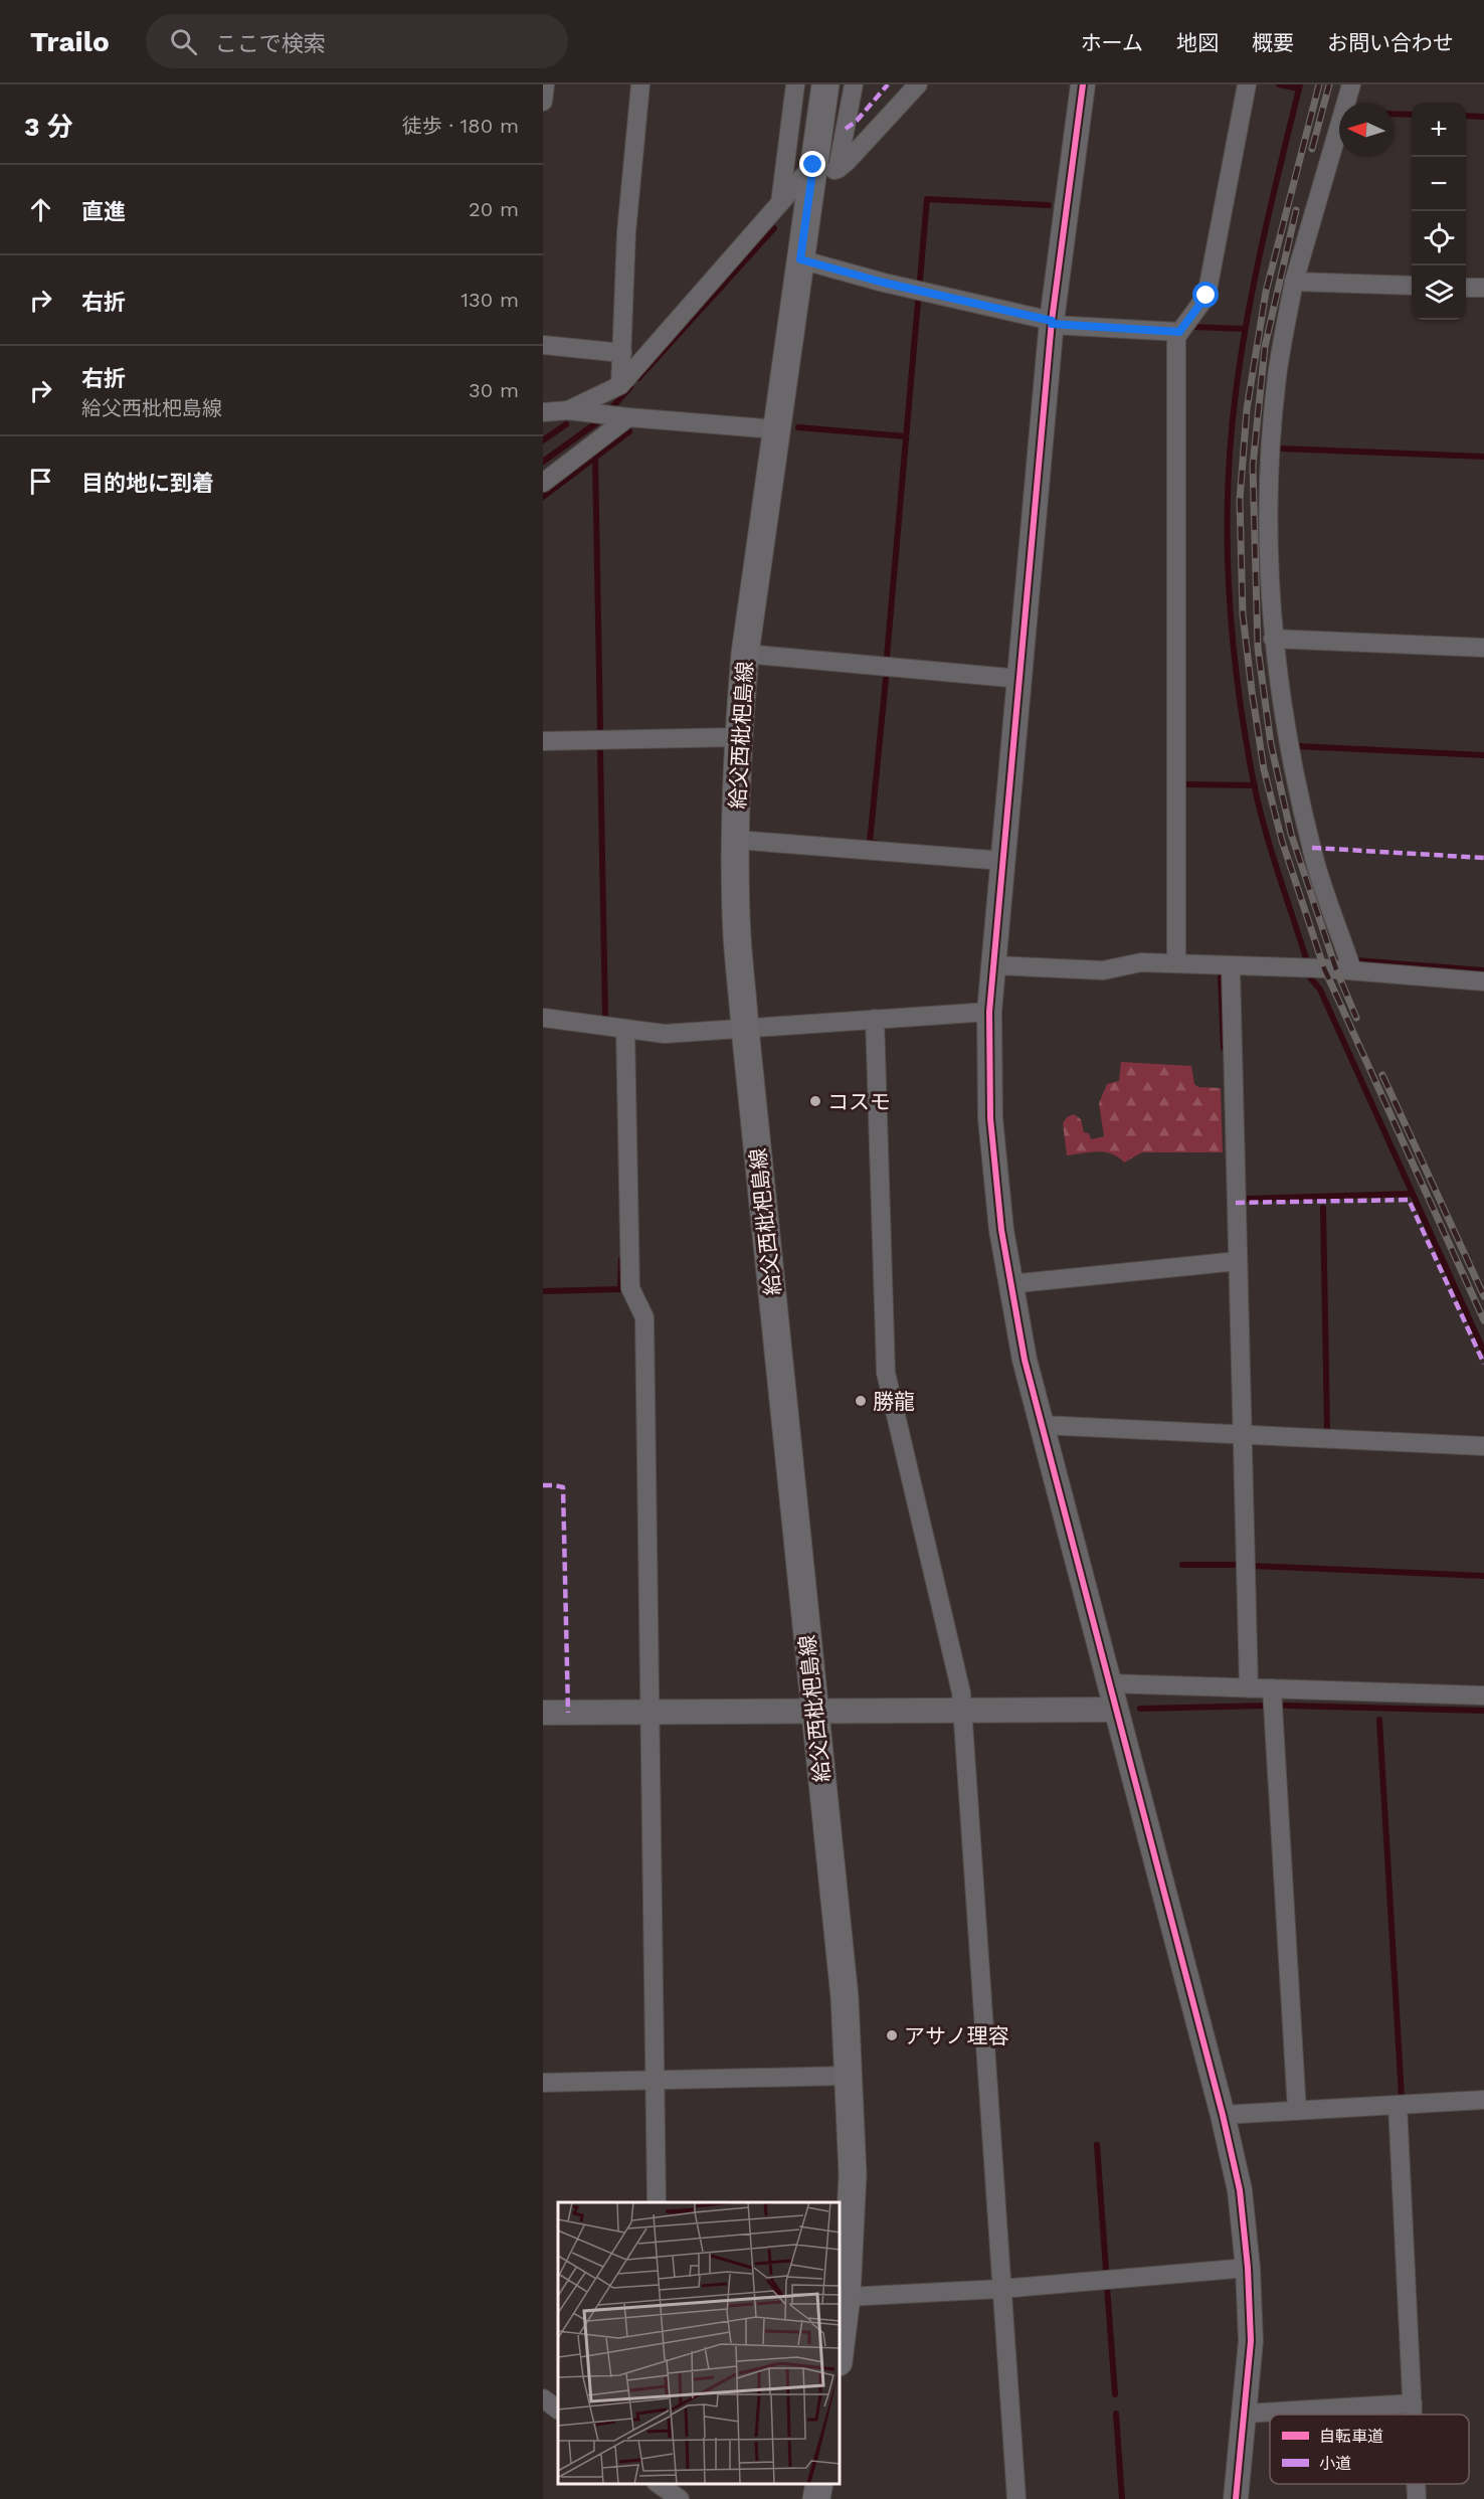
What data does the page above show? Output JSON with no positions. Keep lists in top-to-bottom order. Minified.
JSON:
{"streets":{"main road":["給父西枇杷島線"]},"places":["コスモ","勝龍","アサノ理容"],"legend":["自転車道","小道"],"north":"left","page":{"header":"Trailo","search":"ここで検索","nav":["ホーム","地図","概要","お問い合わせ"],"heading":["3 分","徒歩 · 180 m"],"map_buttons":["+","−"],"list":[["直進","20 m"],["右折","130 m"],["右折","給父西枇杷島線","30 m"],"目的地に到着"]}}
